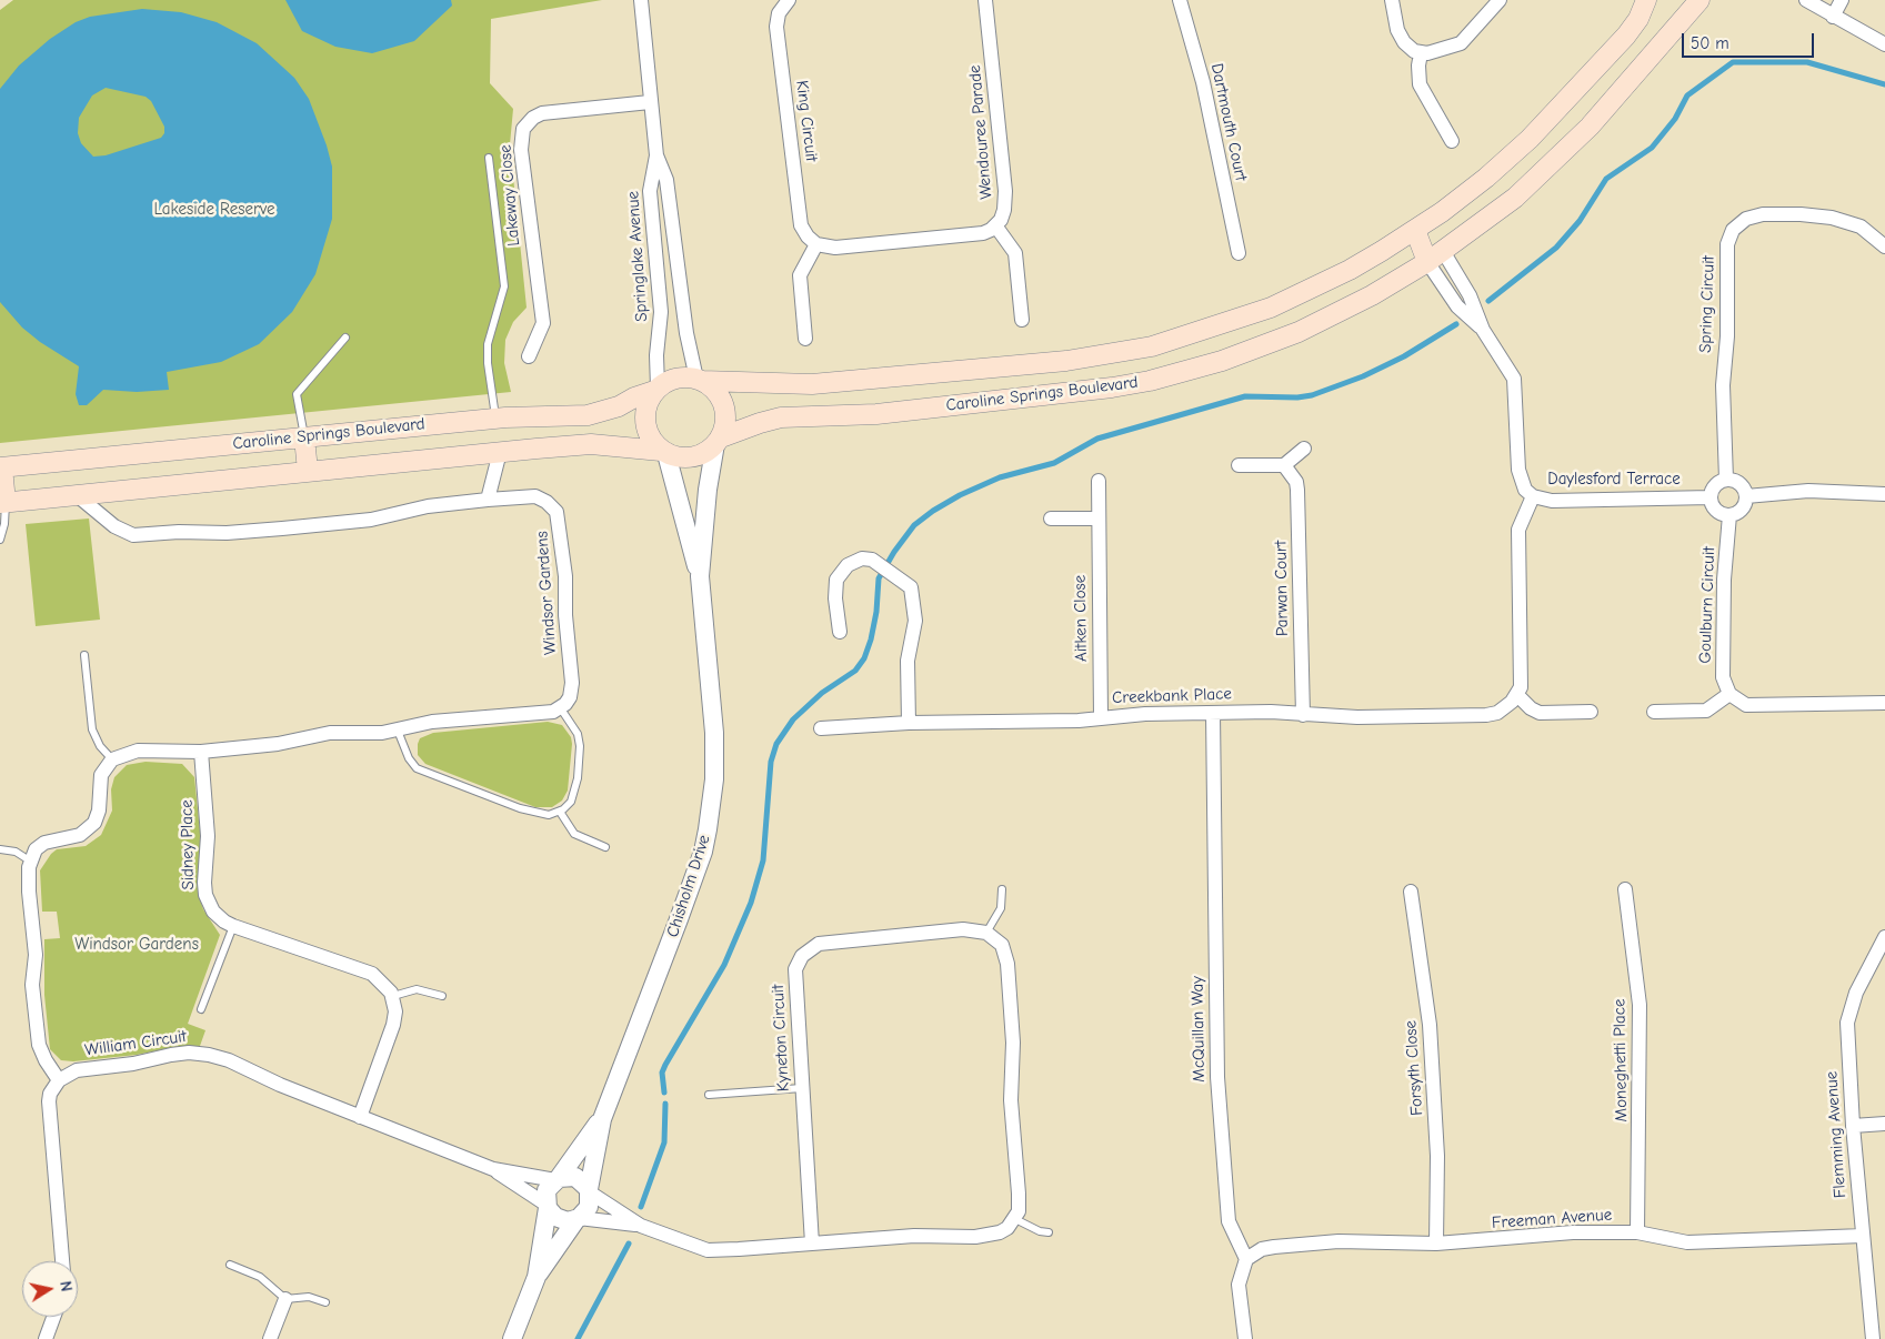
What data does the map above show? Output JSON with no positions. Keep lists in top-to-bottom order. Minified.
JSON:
{"streets":{"main road":["Caroline Springs Boulevard"],"street":["King Circuit","Dartmouth Court","Wendouree Parade","Lakeway Close","Springlake Avenue","Spring Circuit","Daylesford Terrace","Parwan Court","Windsor Gardens","Goulburn Circuit","Aitken Close","Creekbank Place","Sidney Place","Chisholm Drive","McQuillan Way","Kyneton Circuit","William Circuit","Moneghetti Place","Forsyth Close","Flemming Avenue","Freeman Avenue"]},"crossings":[["Lakeway Close","Springlake Avenue"],["Springlake Avenue","Caroline Springs Boulevard"],["Springlake Avenue","Chisholm Drive"],["Spring Circuit","Daylesford Terrace"],["Spring Circuit","Goulburn Circuit"],["Caroline Springs Boulevard","Daylesford Terrace"],["Caroline Springs Boulevard","Chisholm Drive"],["Daylesford Terrace","Goulburn Circuit"],["Parwan Court","Creekbank Place"],["Aitken Close","Creekbank Place"],["Creekbank Place","McQuillan Way"],["Chisholm Drive","William Circuit"],["McQuillan Way","Freeman Avenue"],["Moneghetti Place","Freeman Avenue"],["Forsyth Close","Freeman Avenue"],["Flemming Avenue","Freeman Avenue"]],"parks":["Lakeside Reserve","Windsor Gardens"],"scale_bar":"50 m","north":"right"}
